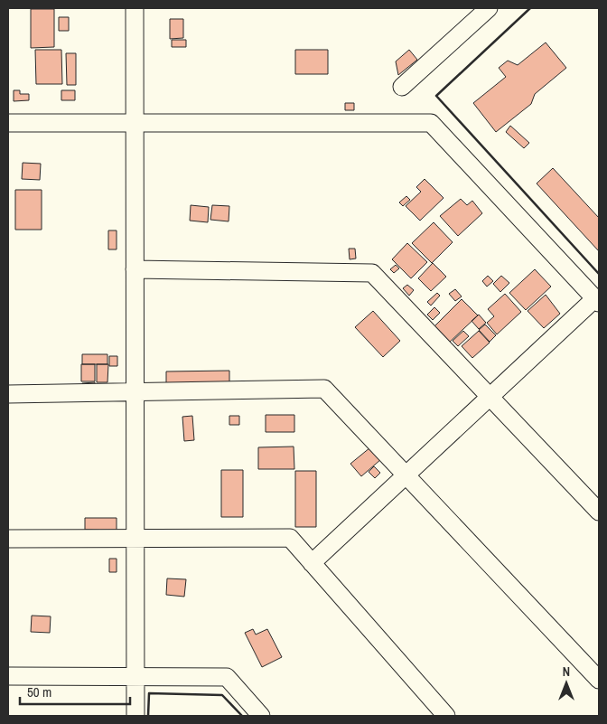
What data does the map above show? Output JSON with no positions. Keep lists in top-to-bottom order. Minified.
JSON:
{"scale_bar":"50 m","north":"top"}
